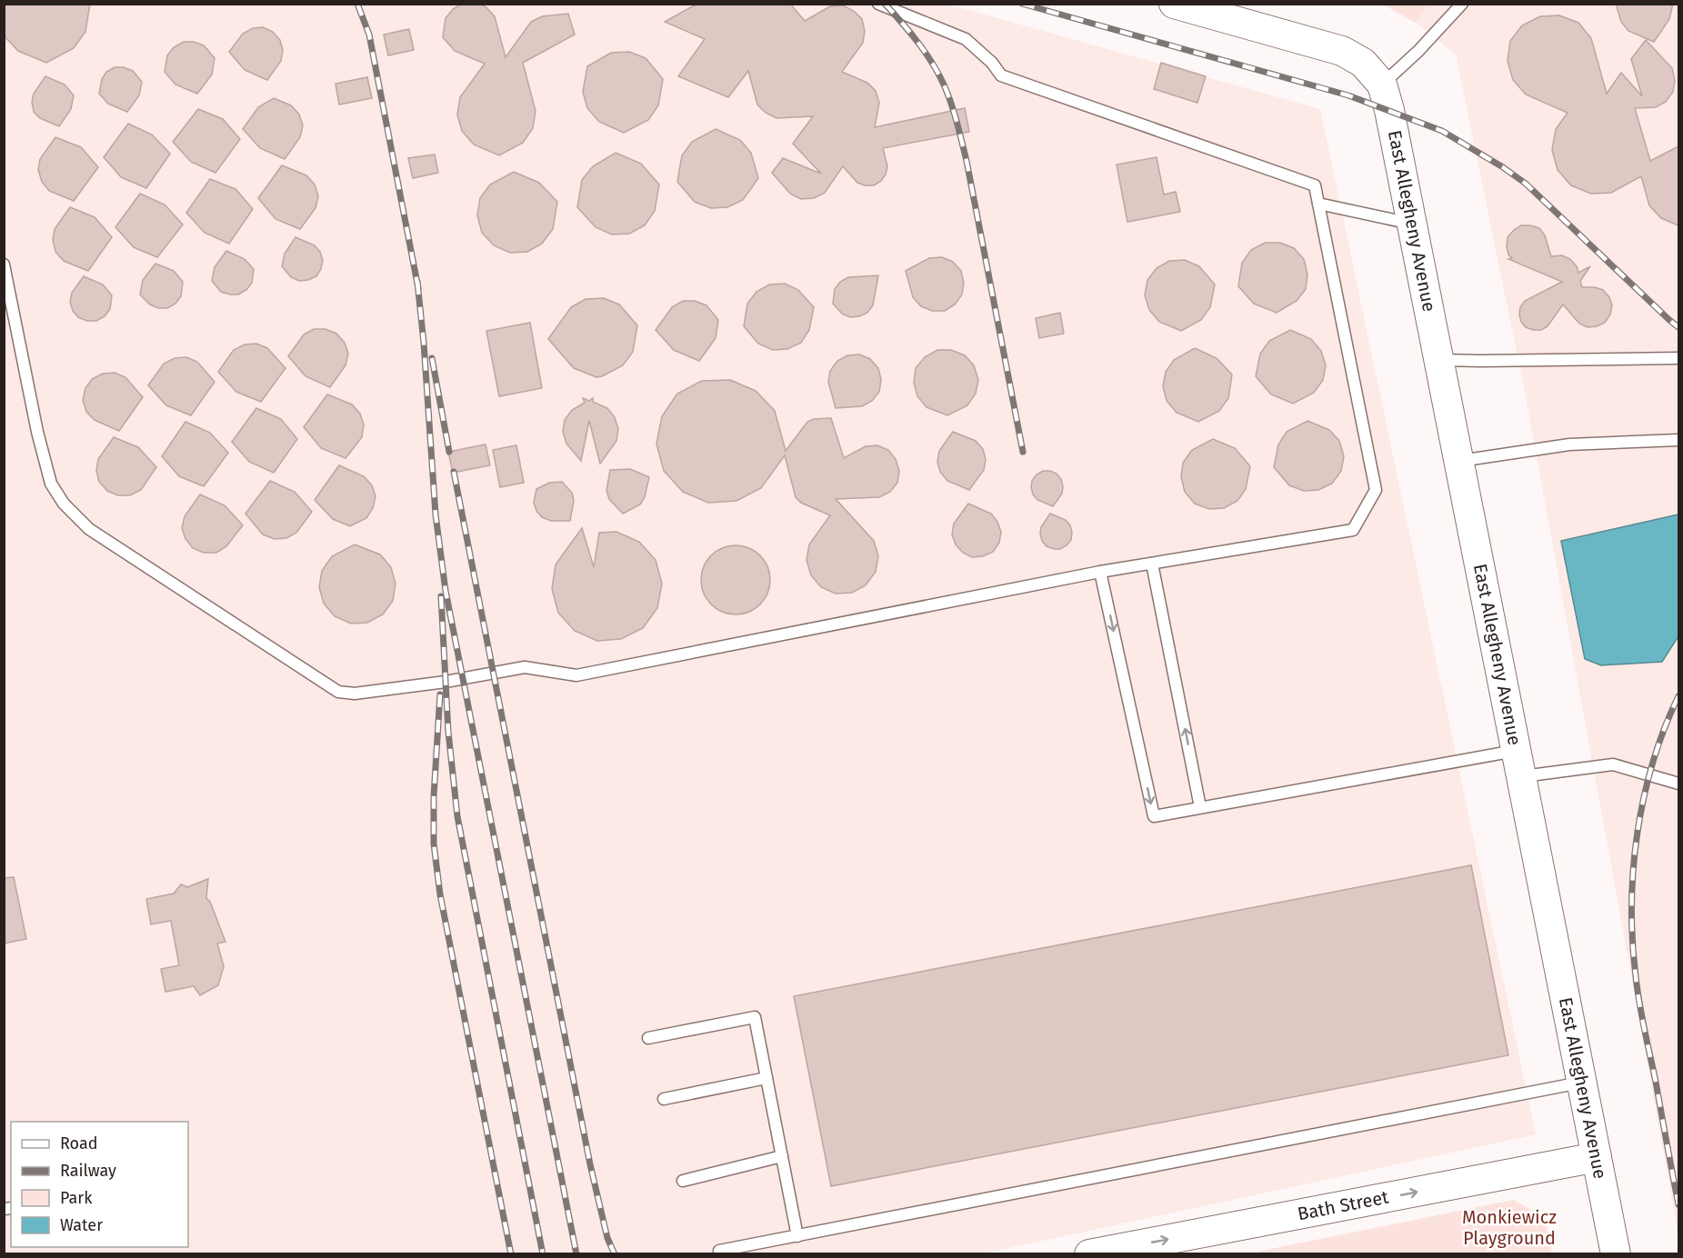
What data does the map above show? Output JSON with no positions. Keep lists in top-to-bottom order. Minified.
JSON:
{"streets":{"street":["East Allegheny Avenue","Bath Street"]},"crossings":[["East Allegheny Avenue","Bath Street"]],"one_way":["Bath Street"],"parks":["Monkiewicz Playground"],"legend":["Road","Railway","Park","Water"]}
